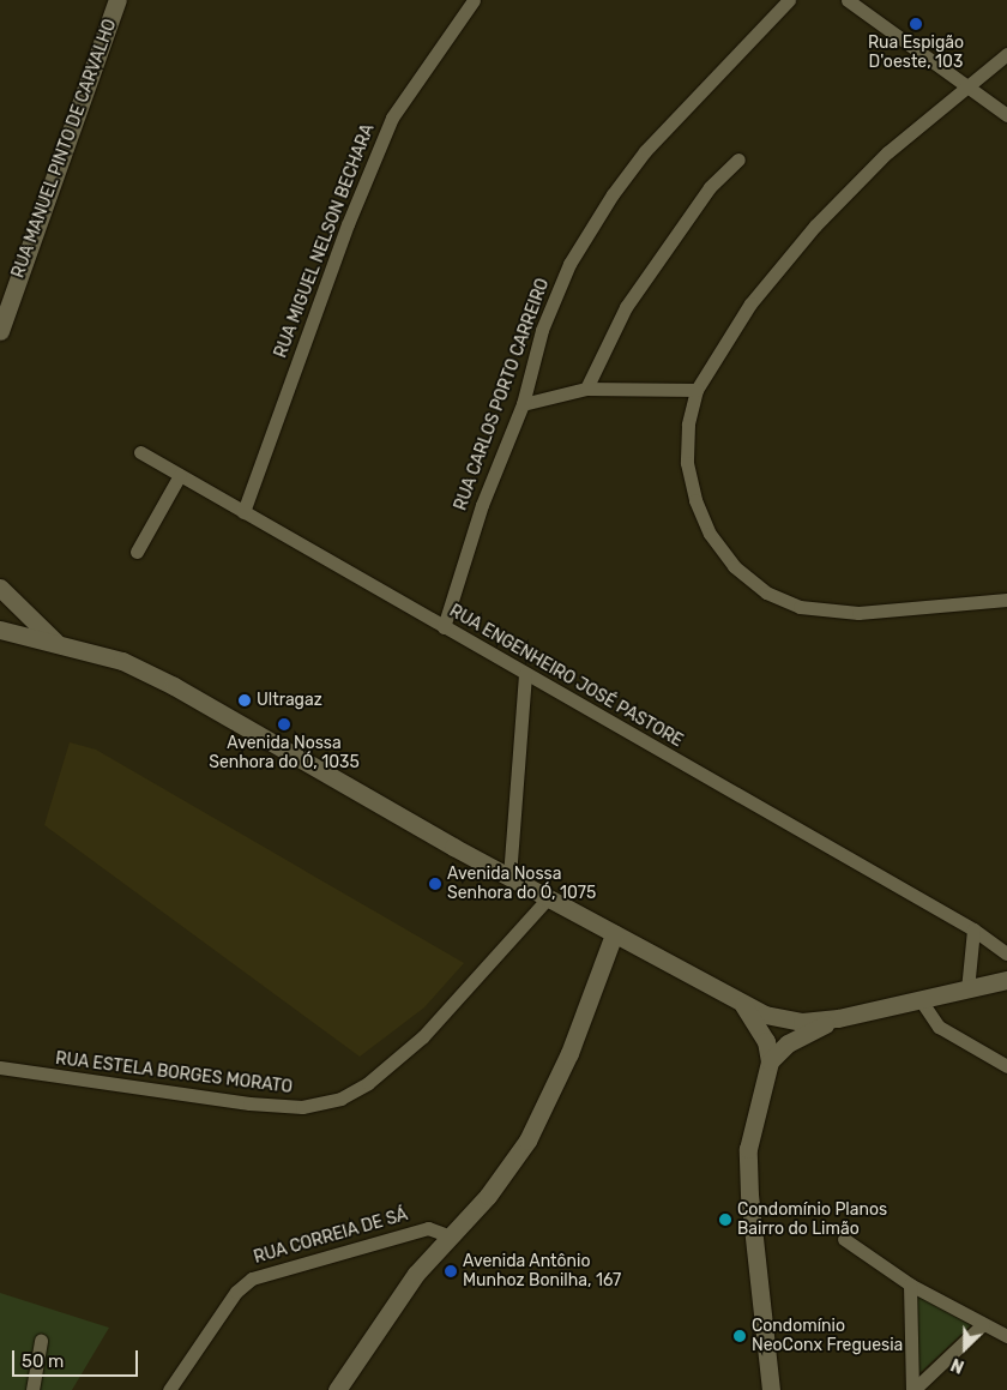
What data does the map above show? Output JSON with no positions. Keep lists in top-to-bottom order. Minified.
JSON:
{"streets":{"main road":["RUA MANUEL PINTO DE CARVALHO"],"street":["RUA MIGUEL NELSON BECHARA","RUA CARLOS PORTO CARREIRO","RUA ENGENHEIRO JOSÉ PASTORE","RUA ESTELA BORGES MORATO","RUA CORREIA DE SÁ"]},"crossings":[["RUA MIGUEL NELSON BECHARA","RUA ENGENHEIRO JOSÉ PASTORE"],["RUA CARLOS PORTO CARREIRO","RUA ENGENHEIRO JOSÉ PASTORE"]],"places":["Rua Espigão D'oeste, 103","Ultragaz","Avenida Nossa Senhora do Ó, 1035","Avenida Nossa Senhora do Ó, 1075","Condomínio Planos Bairro do Limão","Avenida Antônio Munhoz Bonilha, 167","Condomínio NeoConx Freguesia"],"scale_bar":"50 m","north":"bottom left"}
